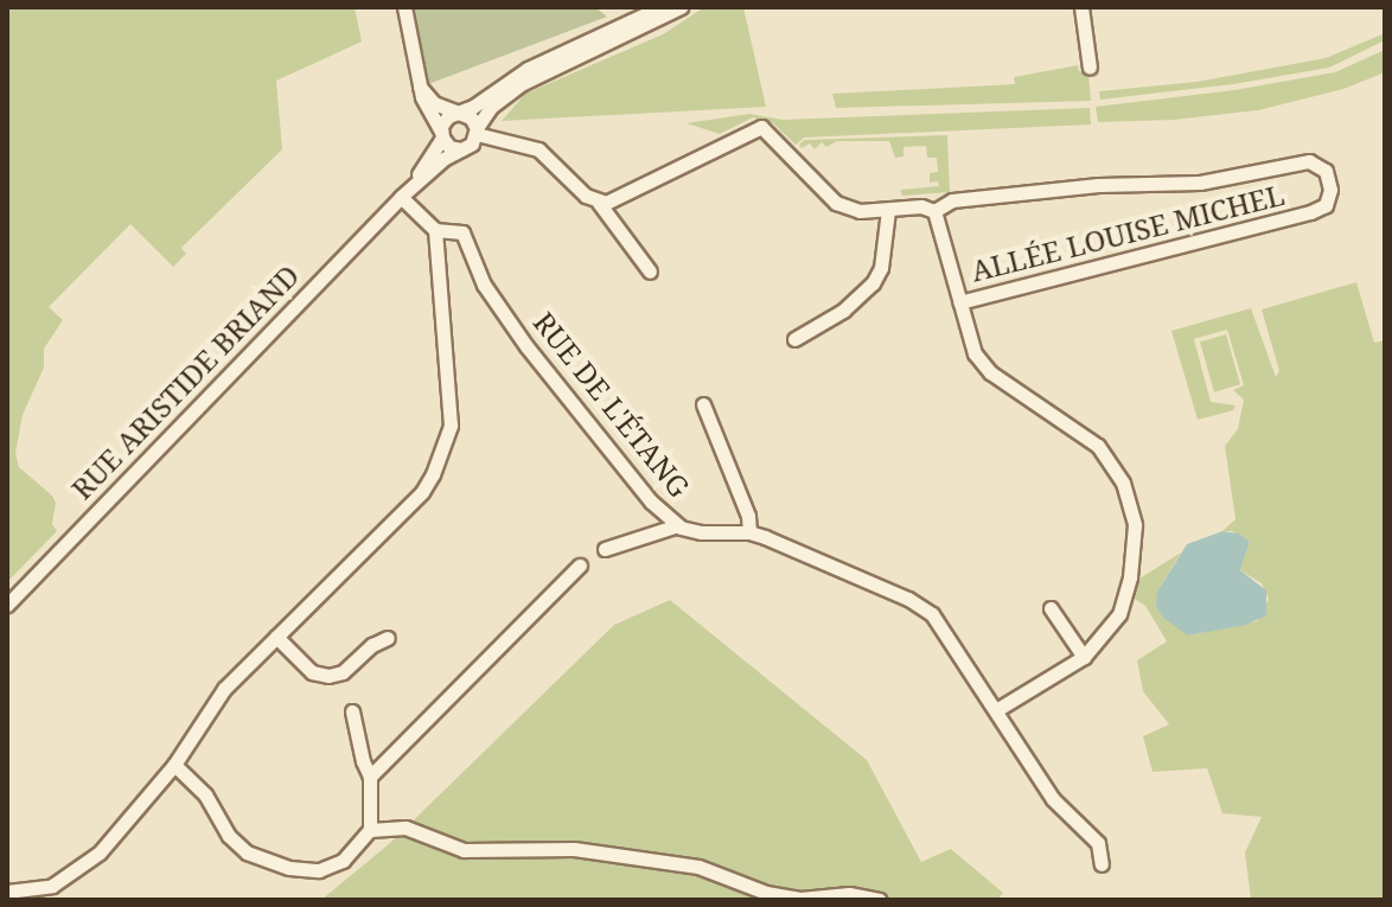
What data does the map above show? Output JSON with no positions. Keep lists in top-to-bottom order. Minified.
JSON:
{"streets":{"street":["ALLÉE LOUISE MICHEL","RUE ARISTIDE BRIAND","RUE DE L'ÉTANG"]}}
